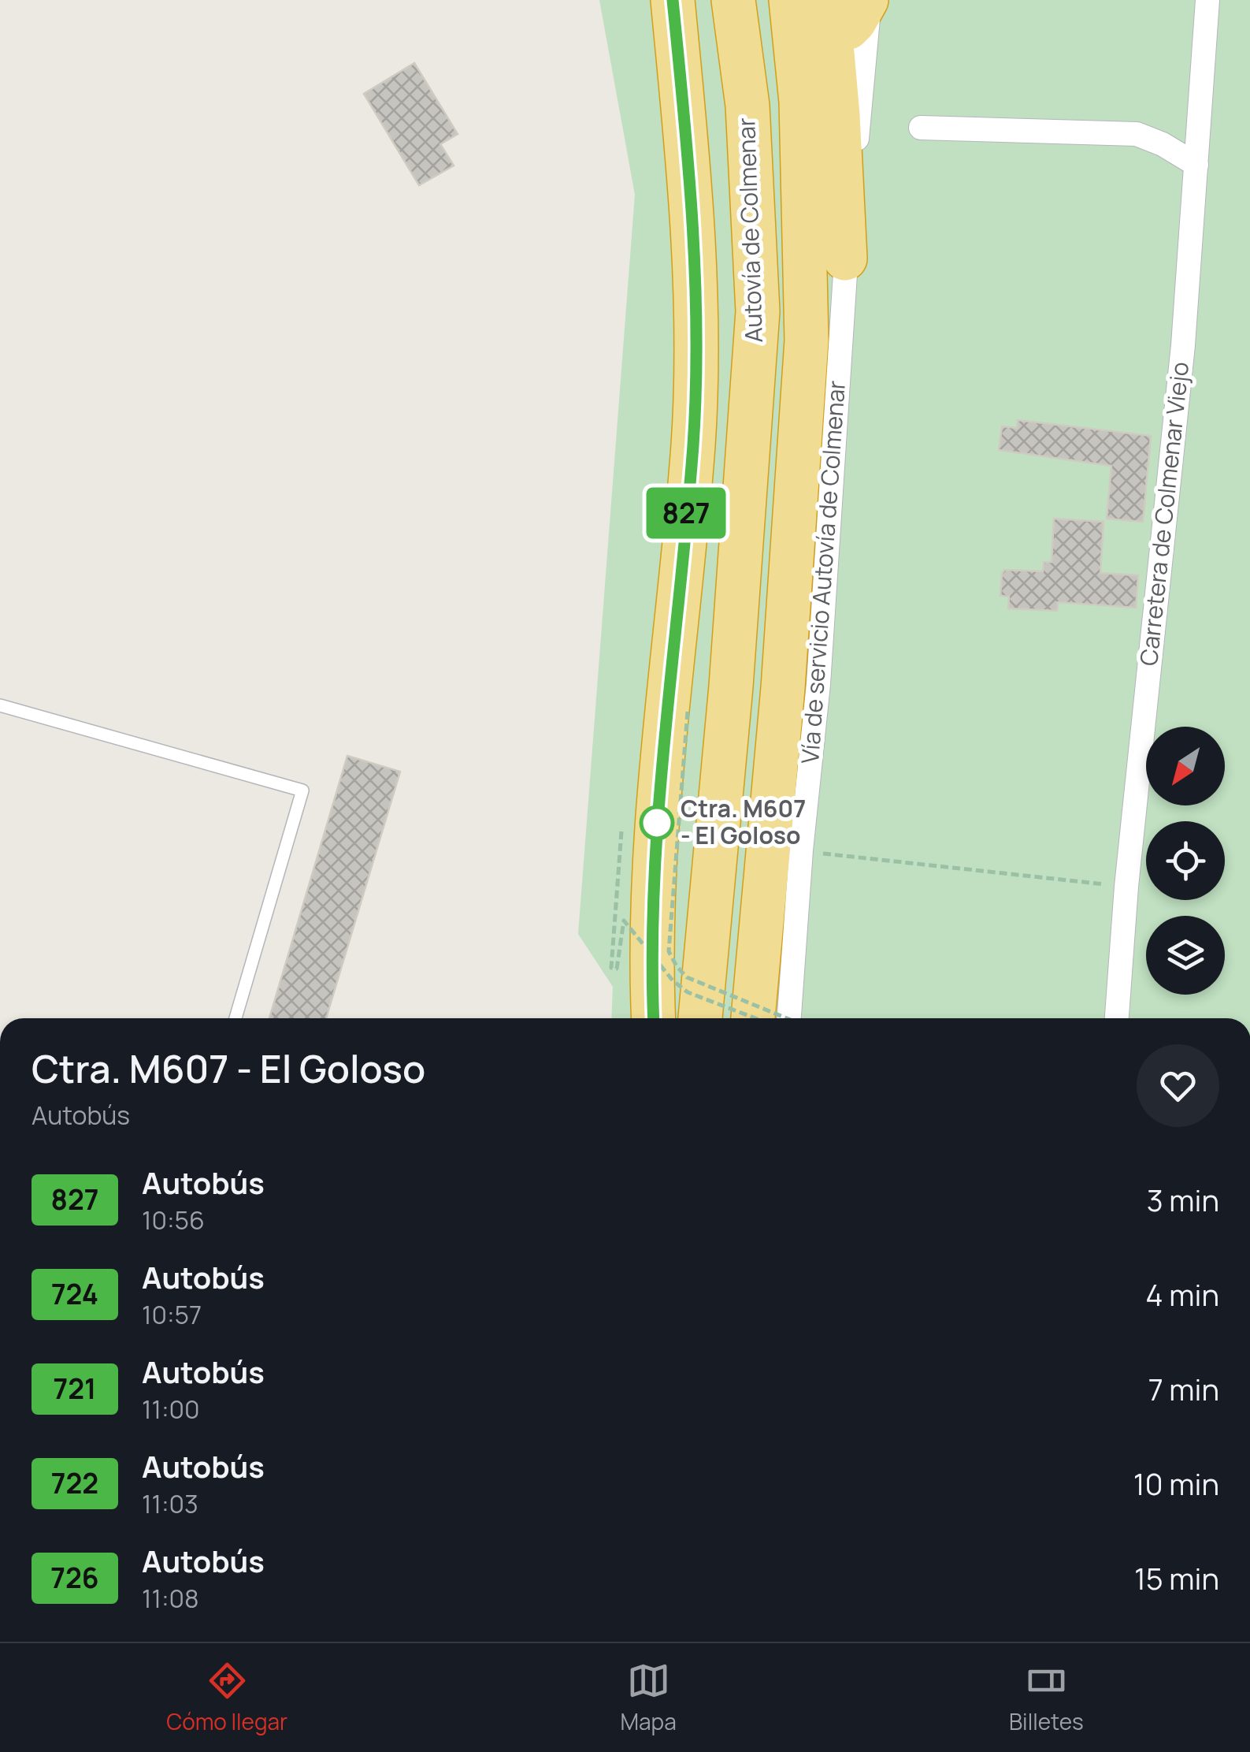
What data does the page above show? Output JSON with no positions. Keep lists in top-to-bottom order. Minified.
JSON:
{"streets":{"highway":["Autovía de Colmenar"],"street":["Carretera de Colmenar Viejo","Vía de servicio Autovía de Colmenar"]},"places":["Ctra. M607 - El Goloso"],"lines":["bus line 827"],"north":"bottom left","page":{"on_map":"827","heading":["Ctra. M607 - El Goloso","Autobús"],"list":[{"mark":"827","name":"Autobús","note":"10:56","value":"3 min"},{"mark":"724","name":"Autobús","note":"10:57","value":"4 min"},{"mark":"721","name":"Autobús","note":"11:00","value":"7 min"},{"mark":"722","name":"Autobús","note":"11:03","value":"10 min"},{"mark":"726","name":"Autobús","note":"11:08","value":"15 min"}],"tabs":["Cómo llegar","Mapa","Billetes"]}}
